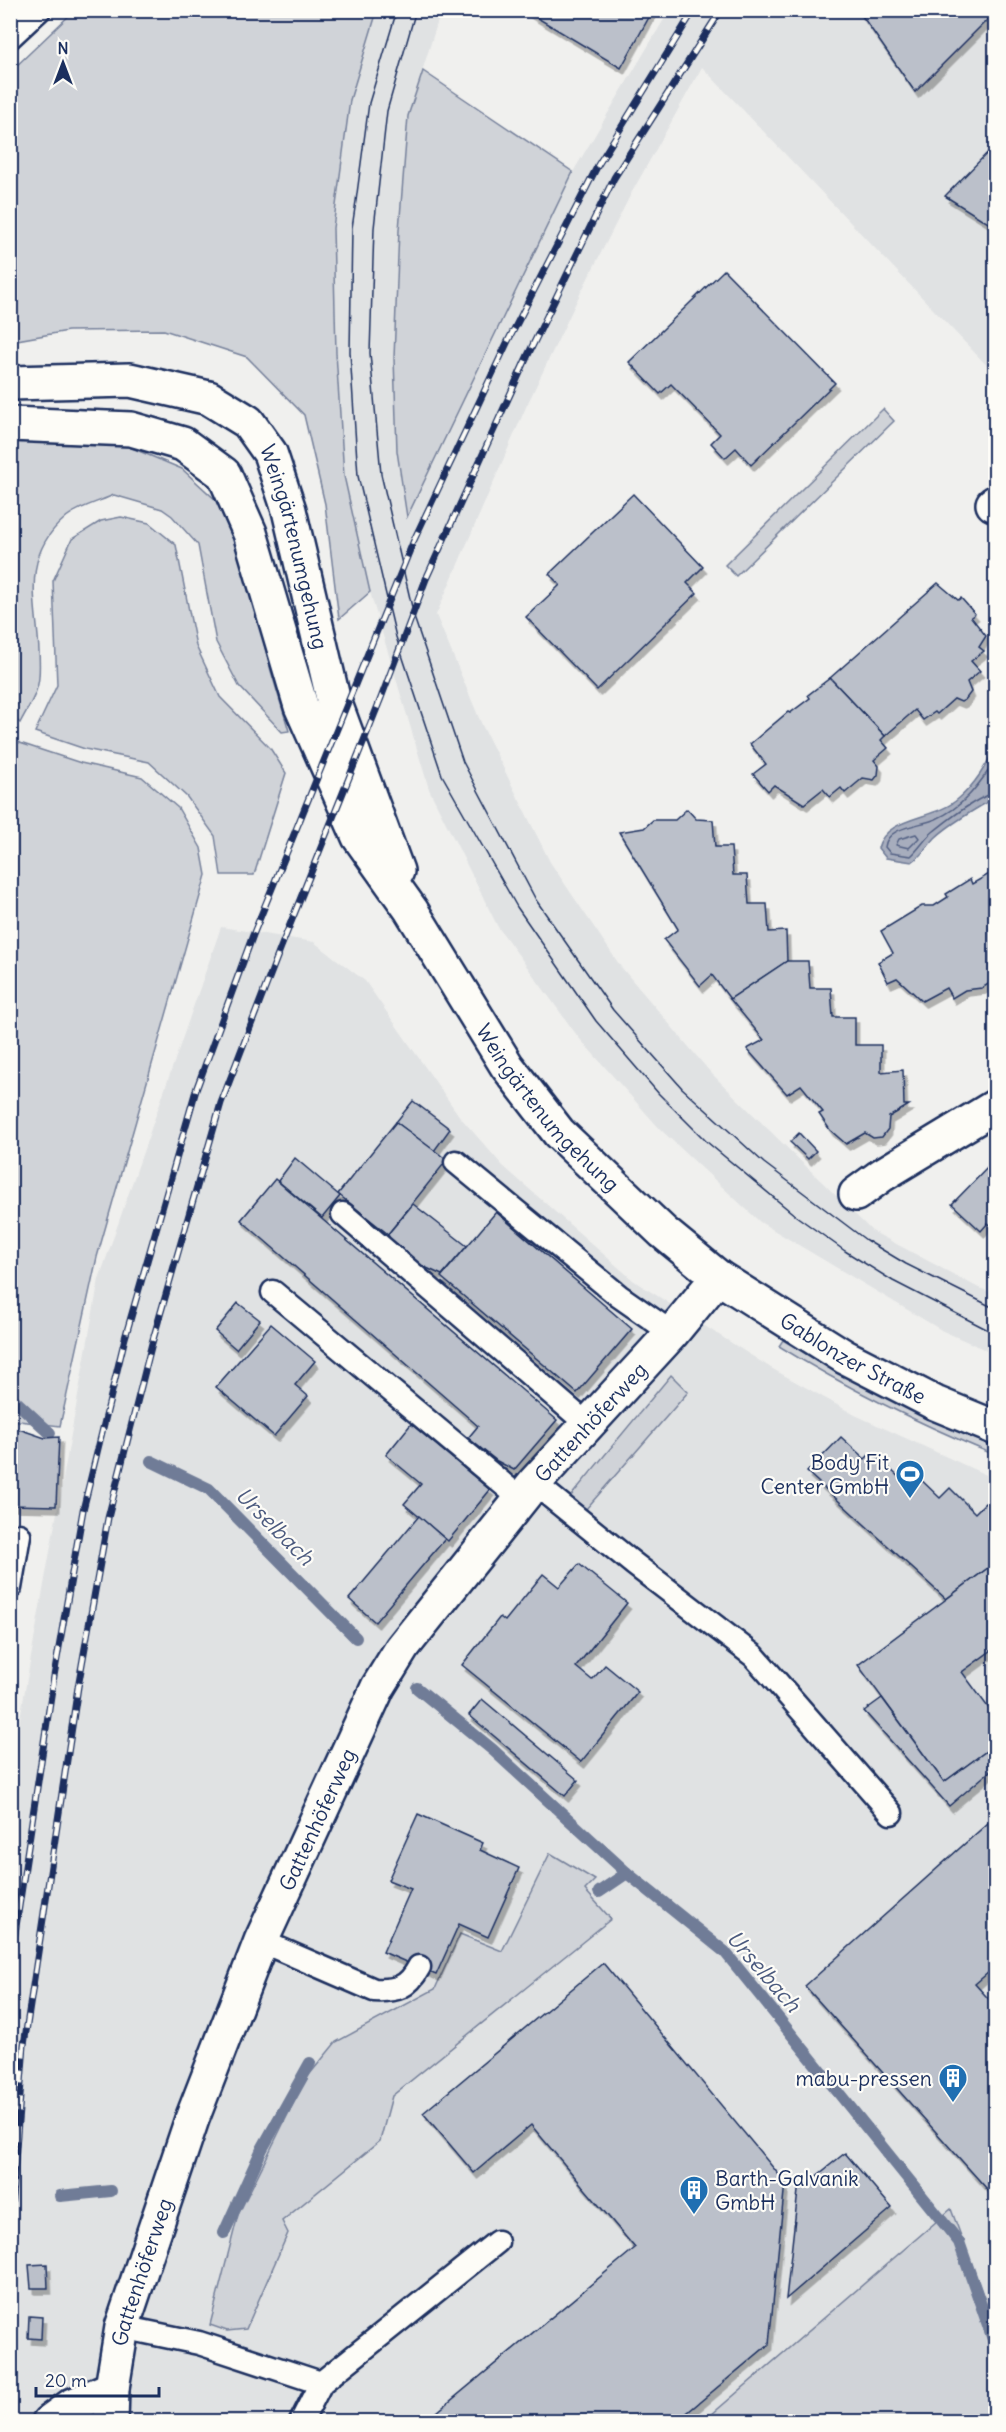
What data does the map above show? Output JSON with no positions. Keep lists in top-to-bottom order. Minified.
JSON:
{"streets":{"main road":["Weingärtenumgehung","Gablonzer Straße","Gattenhöferweg"]},"crossings":[["Weingärtenumgehung","Gablonzer Straße"],["Weingärtenumgehung","Gattenhöferweg"],["Gablonzer Straße","Gattenhöferweg"]],"water":["Urselbach"],"places":{"sports":["Body Fit Center GmbH"],"building":["mabu-pressen","Barth-Galvanik GmbH"]},"scale_bar":"20 m","north":"top"}
